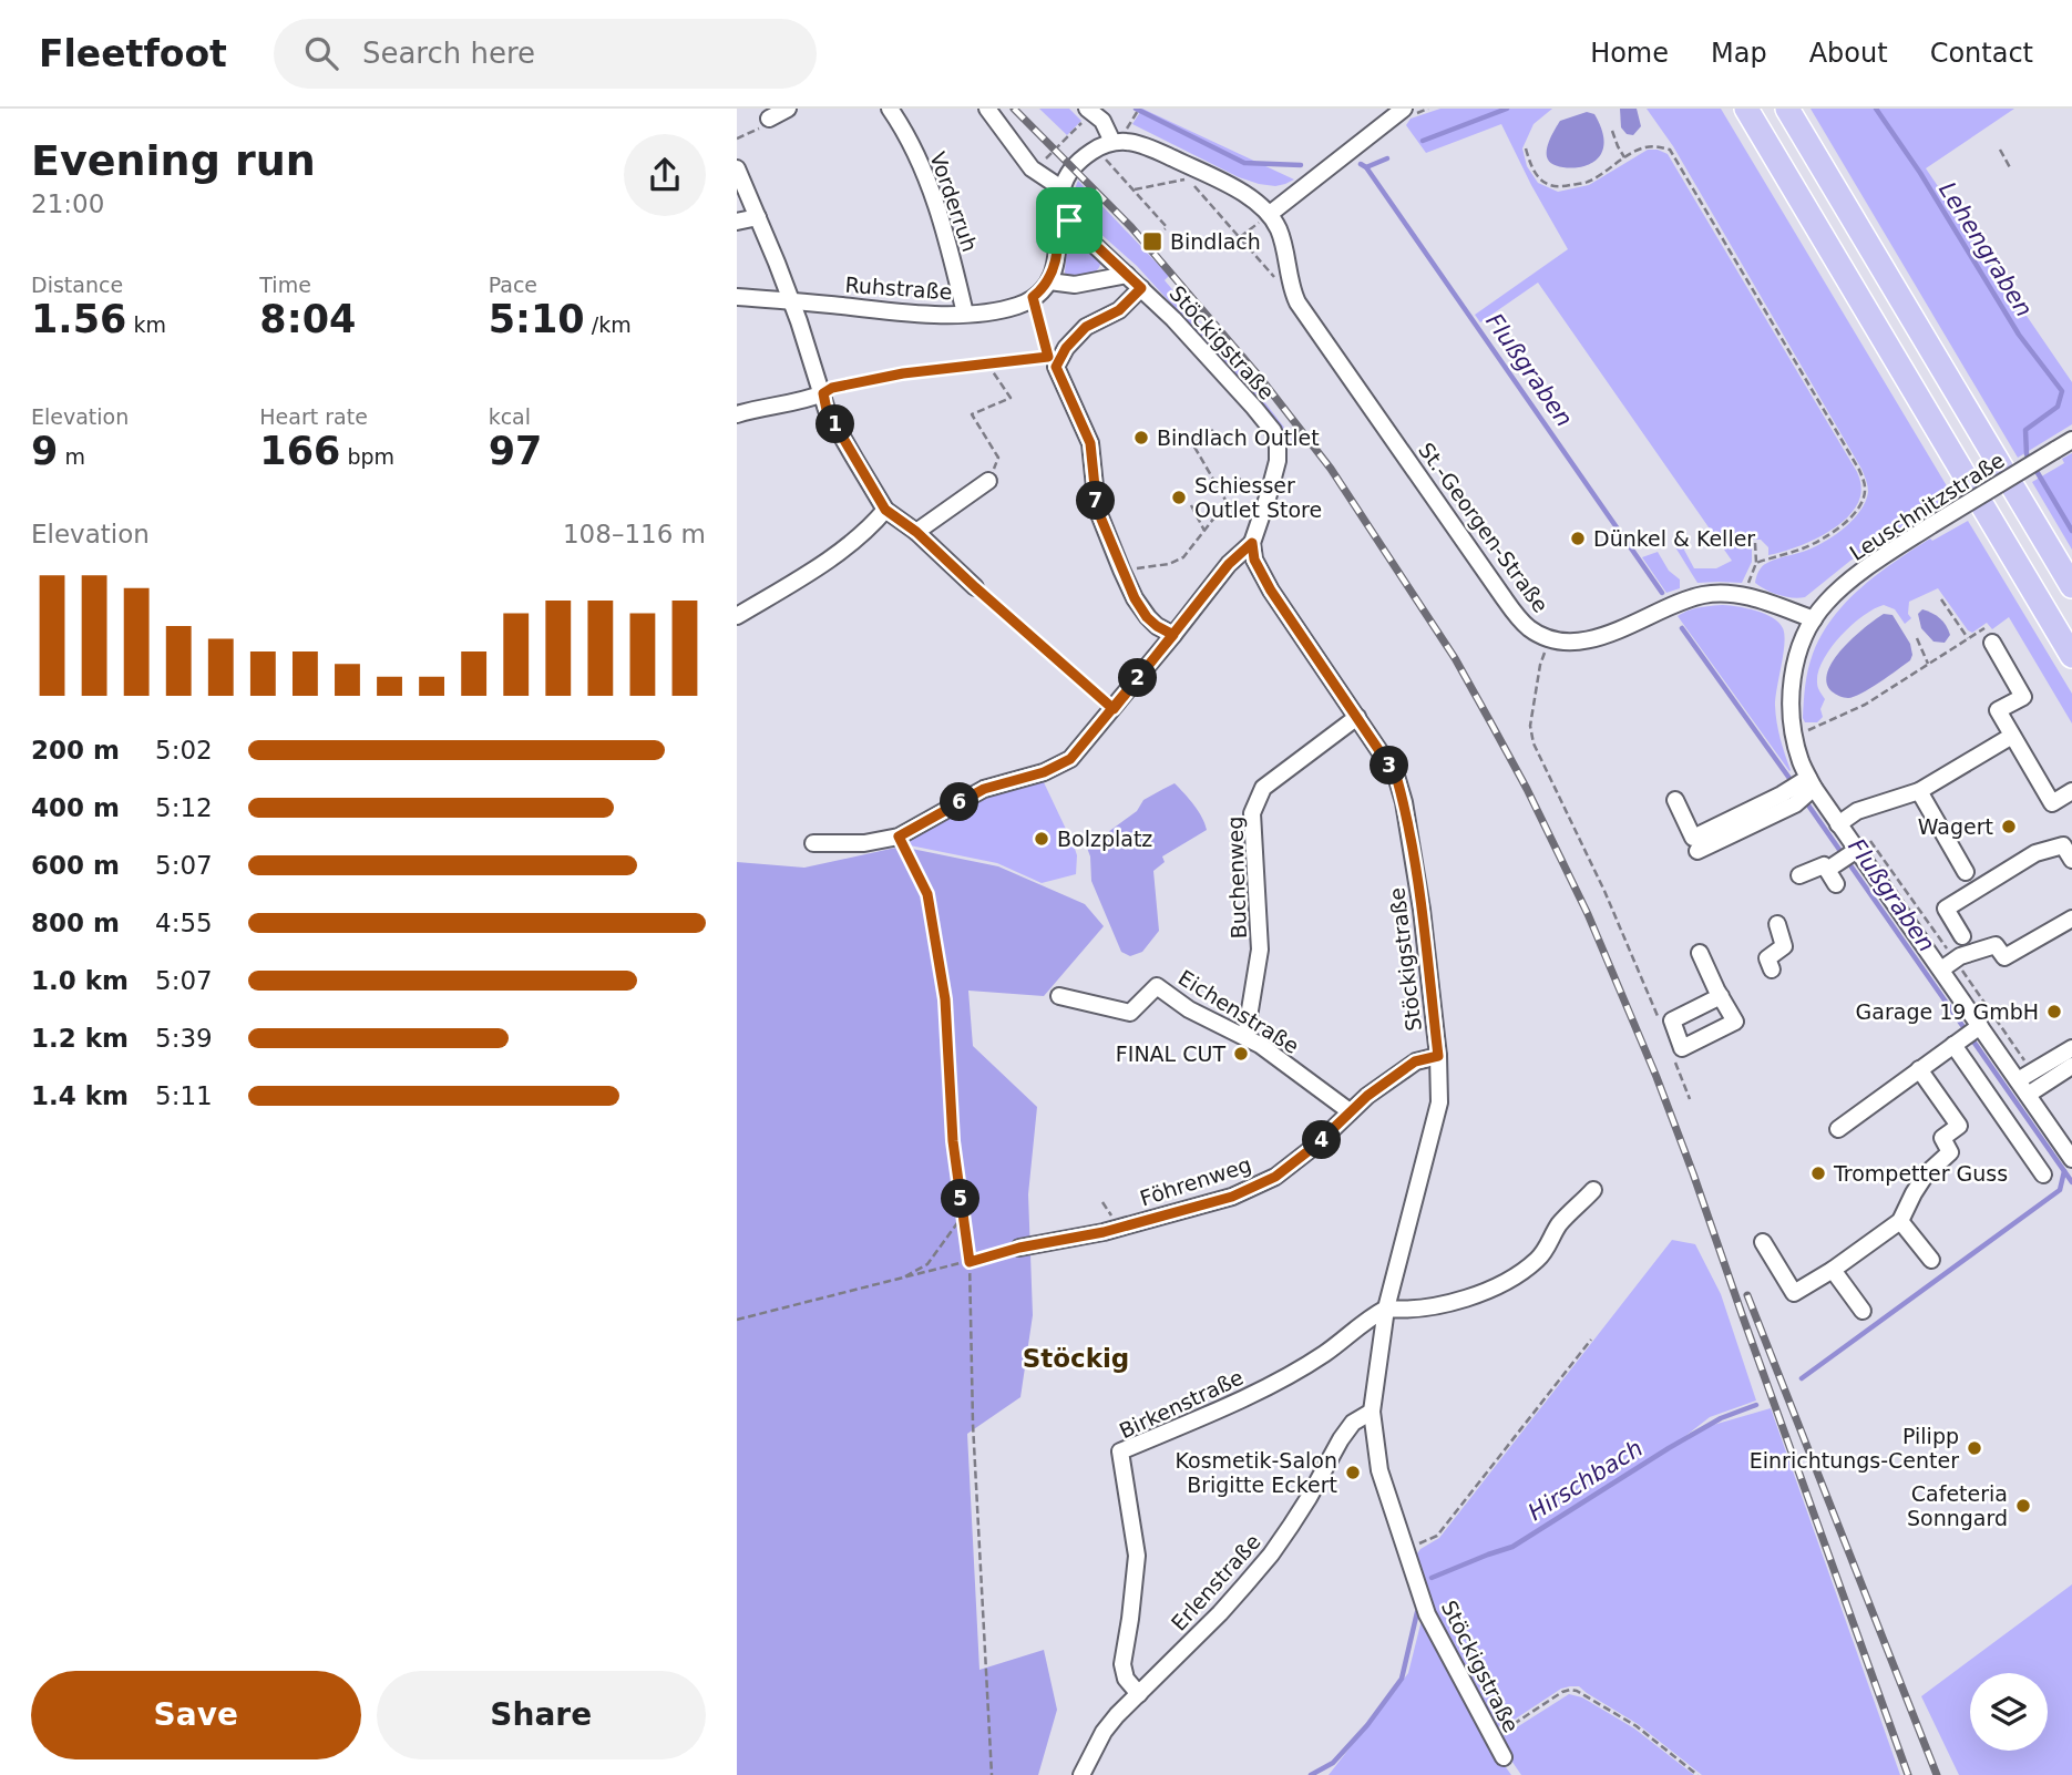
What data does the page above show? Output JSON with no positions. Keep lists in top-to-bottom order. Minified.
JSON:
{"streets":{"street":["Vorderruh","Ruhstraße","Stöckigstraße","Leuschnitzstraße","St.-Georgen-Straße","Buchenweg","Eichenstraße","Föhrenweg","Birkenstraße","Erlenstraße"]},"crossings":[["Vorderruh","Ruhstraße"],["Stöckigstraße","Buchenweg"],["Stöckigstraße","Föhrenweg"],["Stöckigstraße","Birkenstraße"],["Stöckigstraße","Erlenstraße"],["Leuschnitzstraße","St.-Georgen-Straße"],["Buchenweg","Eichenstraße"],["Eichenstraße","Föhrenweg"],["Birkenstraße","Erlenstraße"]],"districts":["Stöckig"],"water":["Lehengraben","Flußgraben","Hirschbach"],"places":{"transit":["Bindlach"],"other":["Bindlach Outlet","Schiesser Outlet Store","Dünkel & Keller","Wagert","Bolzplatz","Garage 19 GmbH","FINAL CUT","Trompetter Guss","Pilipp Einrichtungs-Center","Kosmetik-Salon Brigitte Eckert","Cafeteria Sonngard"]},"page":{"header":"Fleetfoot","search":"Search here","nav":["Home","Map","About","Contact"],"heading":["Evening run","21:00"],"stats":[["Distance","1.56 km"],["Time","8:04"],["Pace","5:10 /km"],["Elevation","9 m"],["Heart rate","166 bpm"],["kcal","97"]],"pins":["1","7","2","3","6","4","5"],"chart":["Elevation","108–116 m"],"list":[{"name":"200 m","note":"5:02"},{"name":"400 m","note":"5:12"},{"name":"600 m","note":"5:07"},{"name":"800 m","note":"4:55"},{"name":"1.0 km","note":"5:07"},{"name":"1.2 km","note":"5:39"},{"name":"1.4 km","note":"5:11"}],"buttons":["Save","Share"]}}
